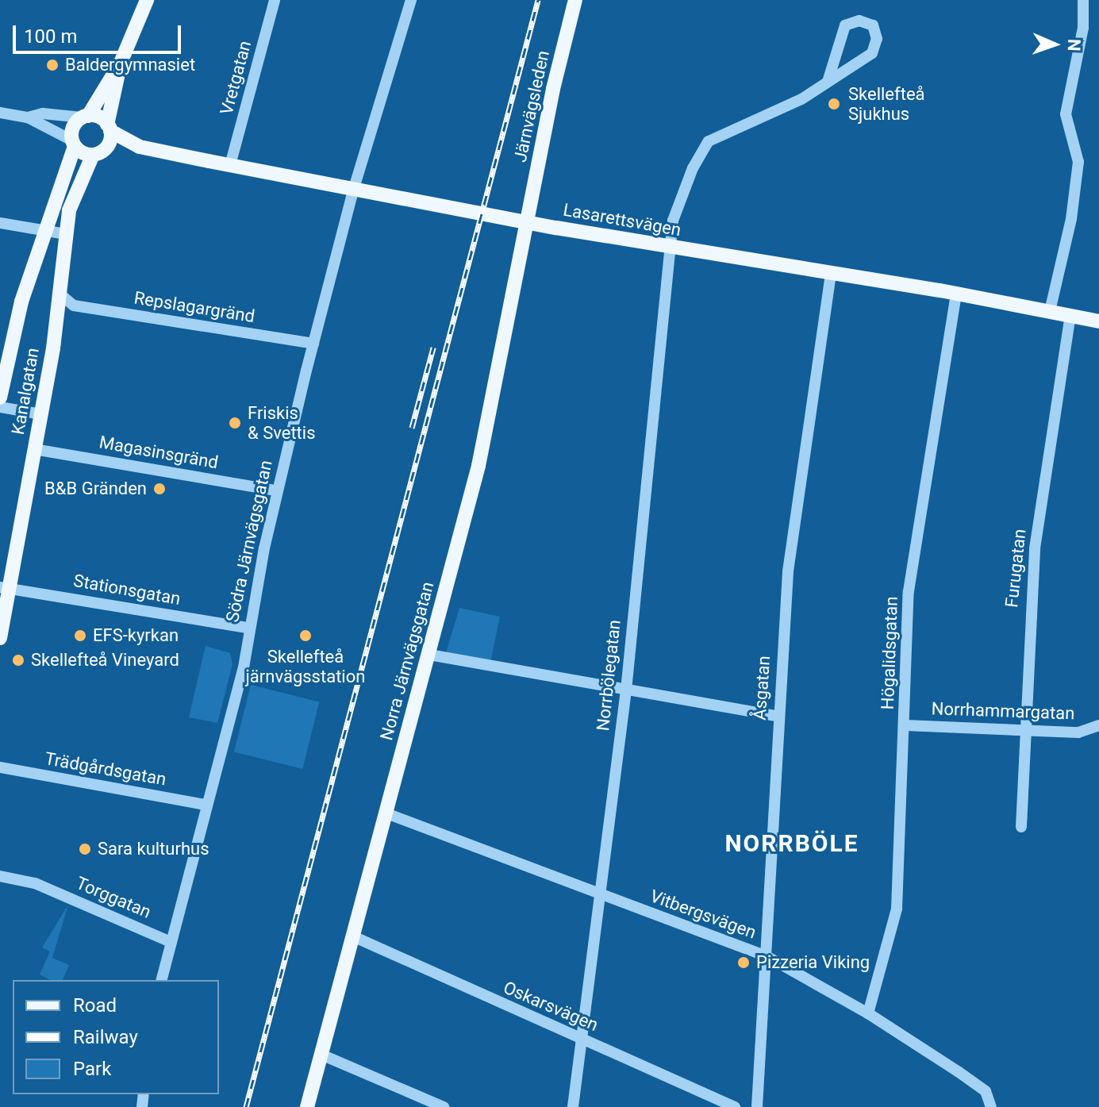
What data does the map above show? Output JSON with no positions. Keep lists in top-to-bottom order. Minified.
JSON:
{"streets":{"main road":["Järnvägsleden","Lasarettsvägen","Kanalgatan","Norra Järnvägsgatan"],"street":["Vretgatan","Repslagargränd","Magasinsgränd","Södra Järnvägsgatan","Furugatan","Stationsgatan","Högalidsgatan","Norrbölegatan","Åsgatan","Norrhammargatan","Trädgårdsgatan","Torggatan","Vitbergsvägen","Oskarsvägen"]},"crossings":[["Vretgatan","Lasarettsvägen"],["Järnvägsleden","Lasarettsvägen"],["Järnvägsleden","Norra Järnvägsgatan"],["Lasarettsvägen","Kanalgatan"],["Lasarettsvägen","Södra Järnvägsgatan"],["Lasarettsvägen","Furugatan"],["Lasarettsvägen","Högalidsgatan"],["Lasarettsvägen","Norra Järnvägsgatan"],["Lasarettsvägen","Norrbölegatan"],["Lasarettsvägen","Åsgatan"],["Repslagargränd","Södra Järnvägsgatan"],["Kanalgatan","Magasinsgränd"],["Kanalgatan","Stationsgatan"],["Magasinsgränd","Södra Järnvägsgatan"],["Södra Järnvägsgatan","Stationsgatan"],["Södra Järnvägsgatan","Trädgårdsgatan"],["Södra Järnvägsgatan","Torggatan"],["Furugatan","Norrhammargatan"],["Högalidsgatan","Norrhammargatan"],["Högalidsgatan","Vitbergsvägen"],["Norra Järnvägsgatan","Vitbergsvägen"],["Norra Järnvägsgatan","Oskarsvägen"],["Norrbölegatan","Vitbergsvägen"],["Norrbölegatan","Oskarsvägen"],["Åsgatan","Vitbergsvägen"]],"districts":["NORRBÖLE"],"places":["Baldergymnasiet","Skellefteå Sjukhus","Friskis & Svettis","B&B Gränden","EFS-kyrkan","Skellefteå järnvägsstation","Skellefteå Vineyard","Sara kulturhus","Pizzeria Viking"],"legend":["Road","Railway","Park"],"scale_bar":"100 m","north":"right"}
